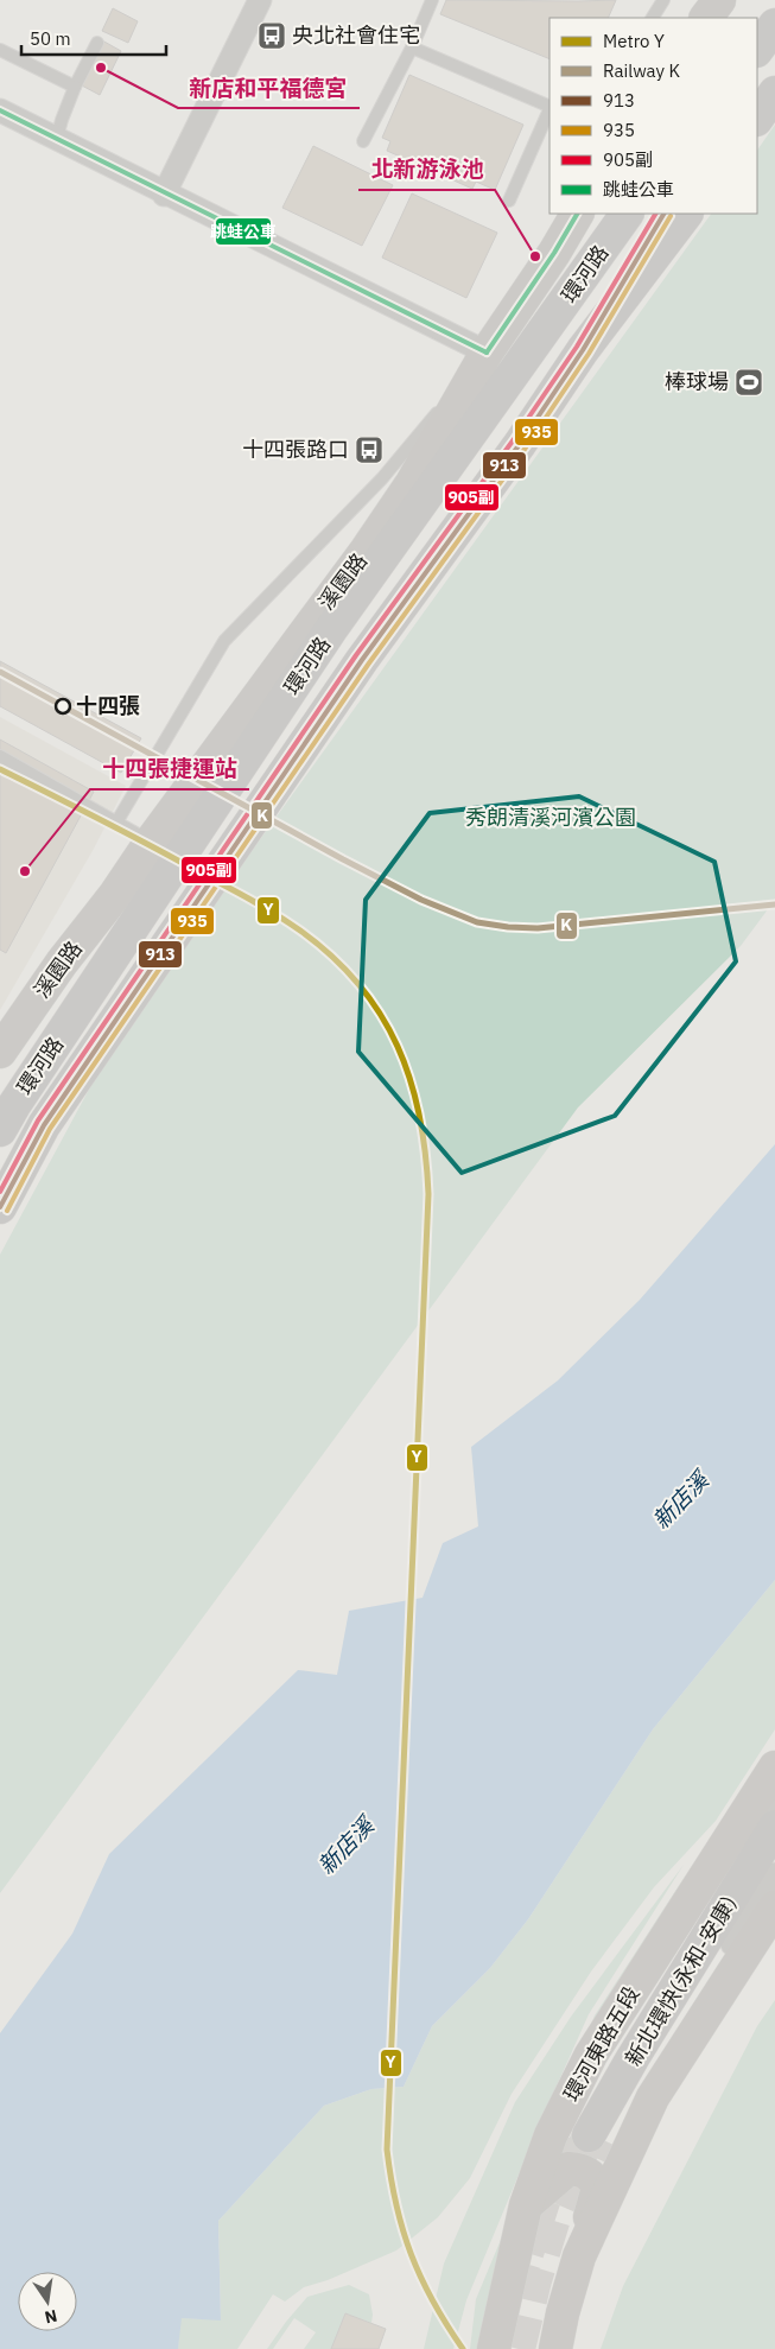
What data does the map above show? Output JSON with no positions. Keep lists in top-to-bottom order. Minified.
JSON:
{"streets":{"highway":["環河路","新北環快(永和-安康)"],"main road":["溪園路","環河東路五段"]},"water":["新店溪"],"parks":["秀朗清溪河濱公園"],"places":{"bus stop":["央北社會住宅","十四張路口"],"other":["新店和平福德宮","北新游泳池","十四張","十四張捷運站"],"sports":["棒球場"]},"lines":["transit line 跳蛙公車","transit line 913","transit line 905副","transit line 935","rail line K","metro line Y"],"legend":["Metro Y","Railway K","913","935","905副","跳蛙公車"],"scale_bar":"50 m","north":"bottom"}
